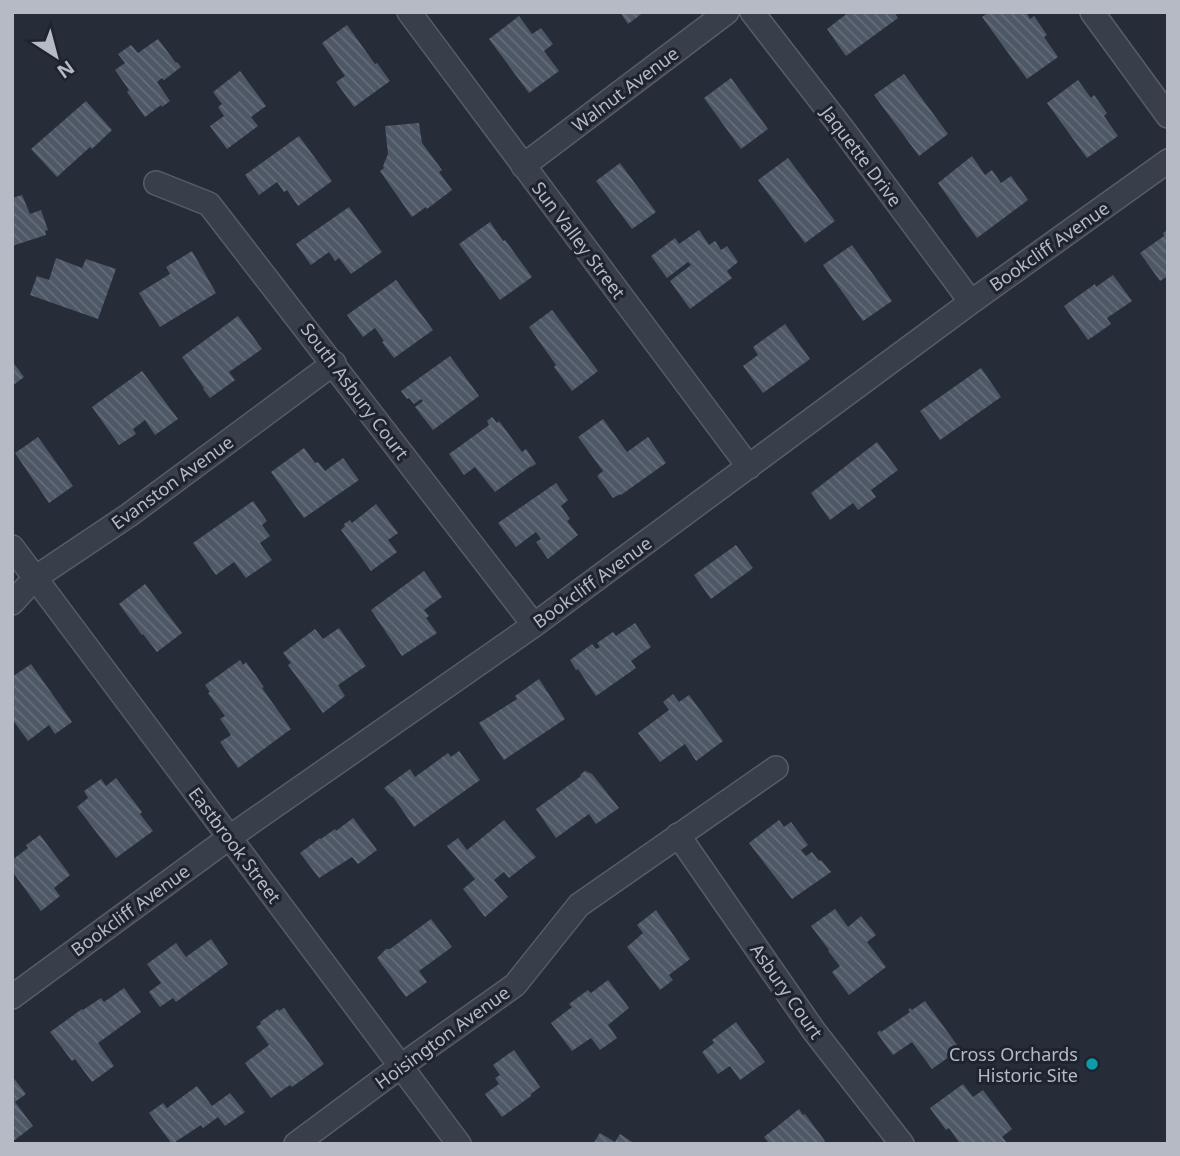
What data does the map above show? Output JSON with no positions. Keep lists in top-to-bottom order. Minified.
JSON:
{"streets":{"street":["Walnut Avenue","Jaquette Drive","Sun Valley Street","Bookcliff Avenue","South Asbury Court","Evanston Avenue","Eastbrook Street","Asbury Court","Hoisington Avenue"]},"crossings":[["Walnut Avenue","Sun Valley Street"],["Jaquette Drive","Bookcliff Avenue"],["Sun Valley Street","Bookcliff Avenue"],["Bookcliff Avenue","South Asbury Court"],["Bookcliff Avenue","Eastbrook Street"],["South Asbury Court","Evanston Avenue"],["Evanston Avenue","Eastbrook Street"],["Eastbrook Street","Hoisington Avenue"],["Asbury Court","Hoisington Avenue"]],"places":["Cross Orchards Historic Site"],"north":"bottom right"}
